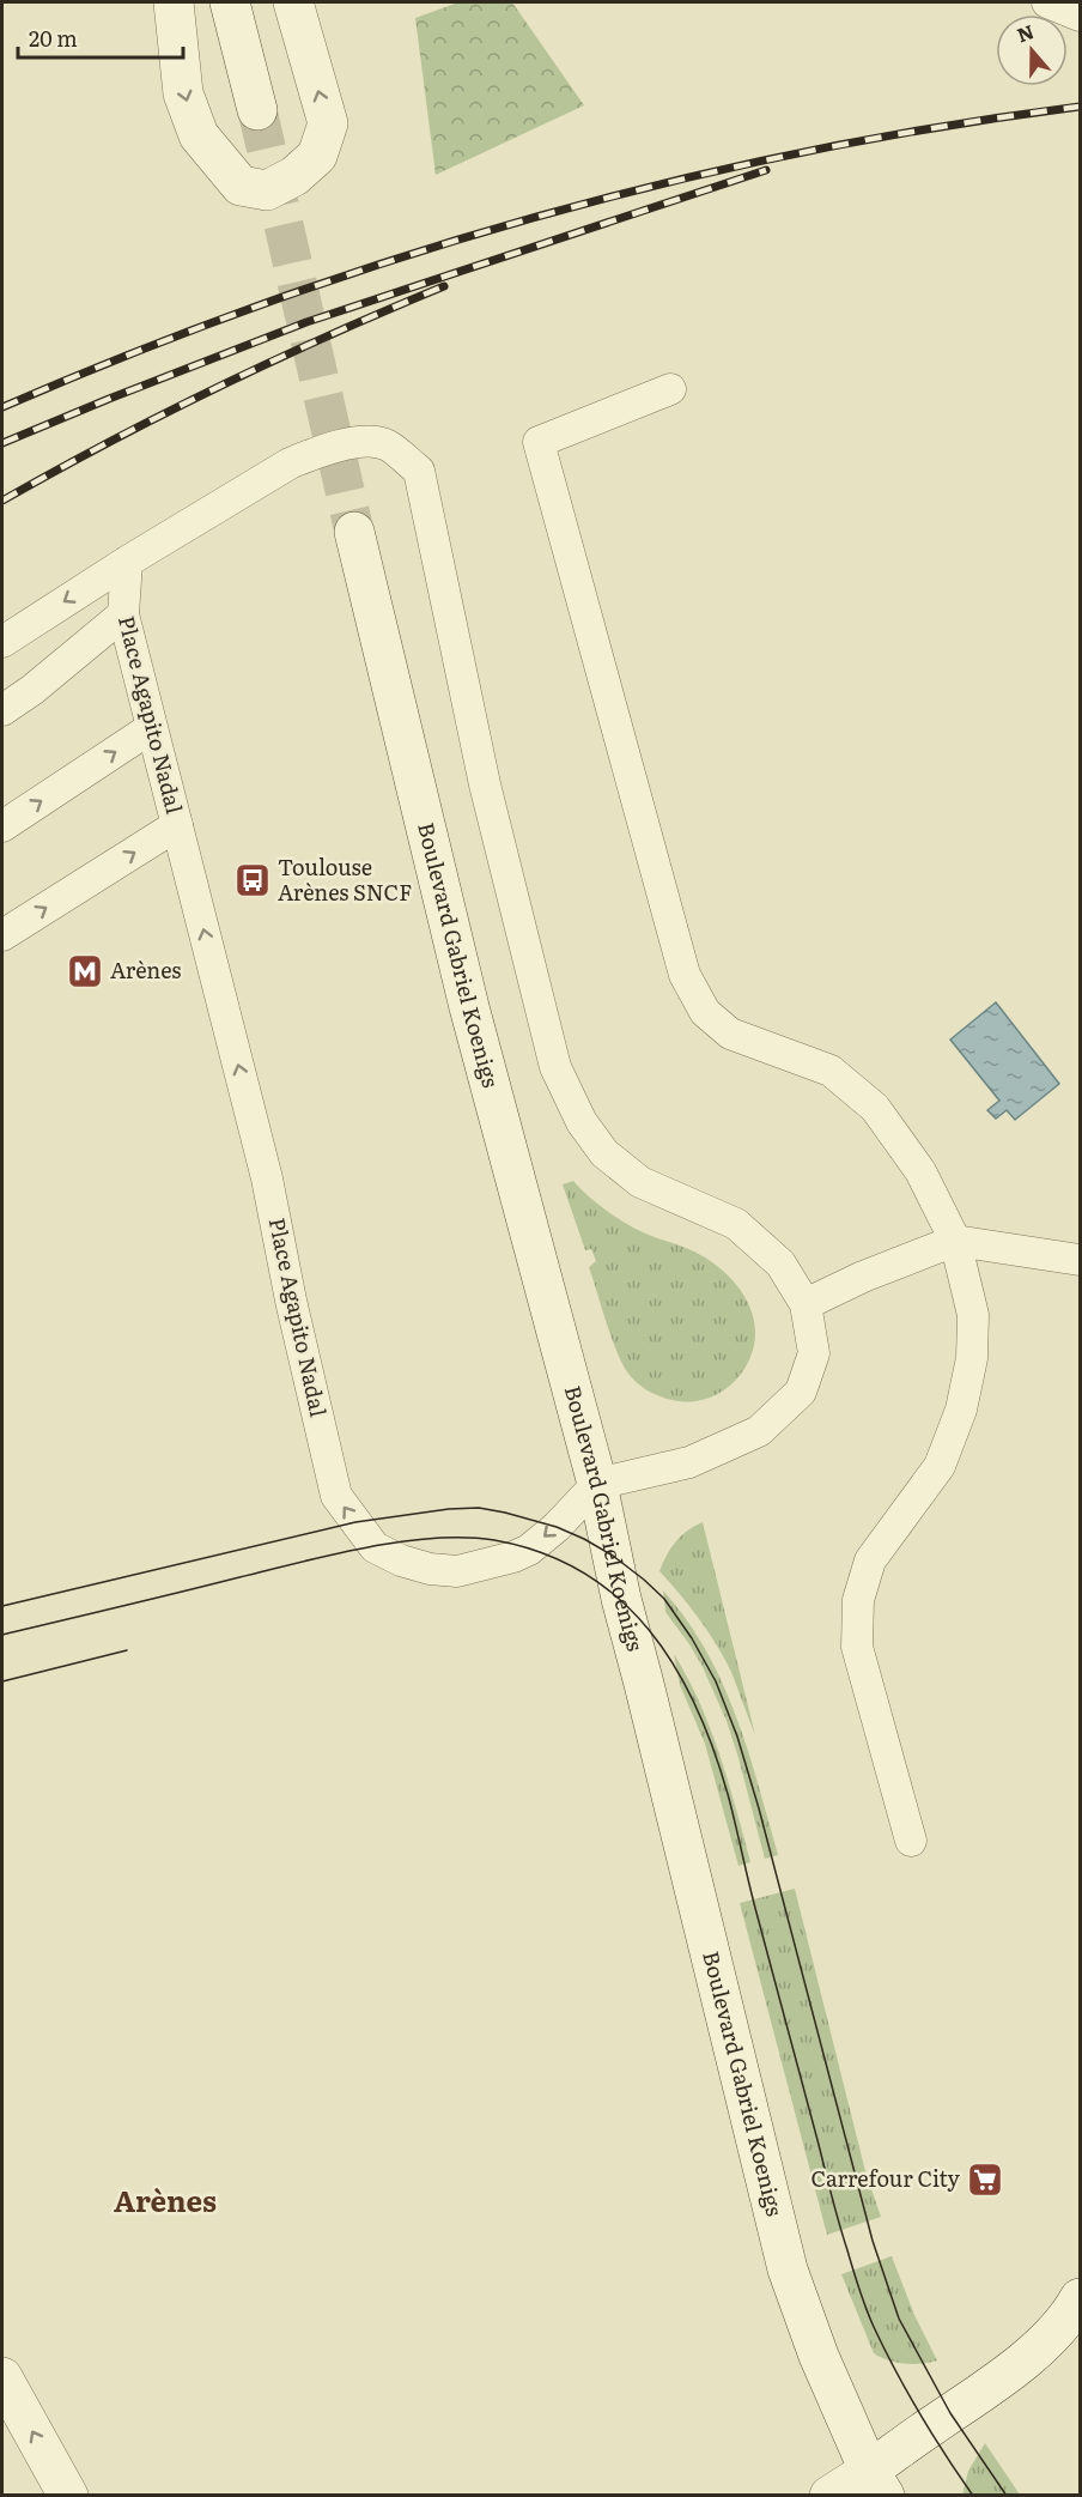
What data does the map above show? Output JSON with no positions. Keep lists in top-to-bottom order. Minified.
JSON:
{"streets":{"main road":["Boulevard Gabriel Koenigs"],"lane":["Place Agapito Nadal"]},"crossings":[["Place Agapito Nadal","Boulevard Gabriel Koenigs"]],"districts":["Arènes"],"places":{"bus stop":["Toulouse Arènes SNCF"],"metro station":["Arènes"],"supermarket":["Carrefour City"]},"scale_bar":"20 m","north":"top"}
